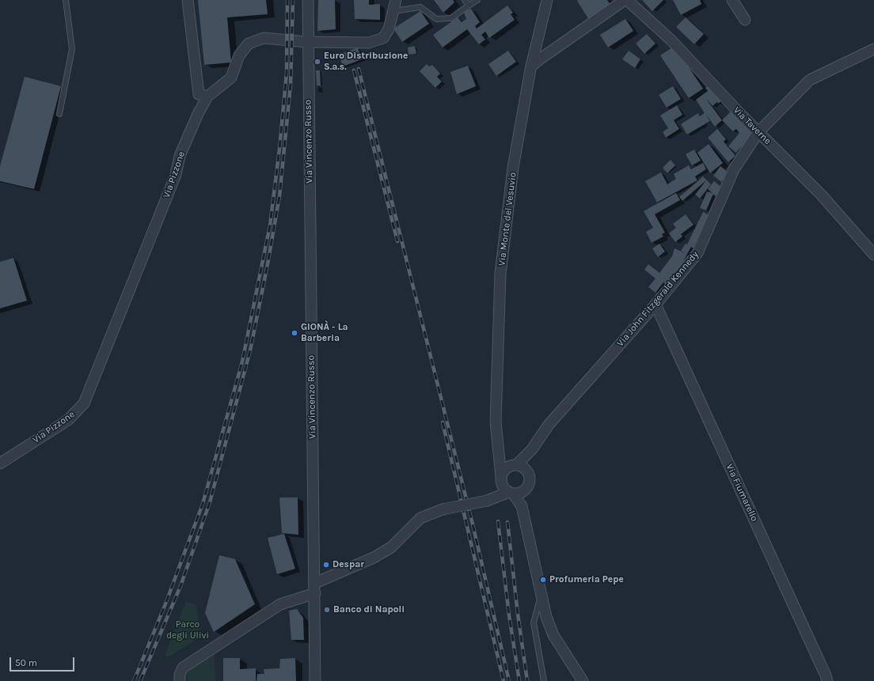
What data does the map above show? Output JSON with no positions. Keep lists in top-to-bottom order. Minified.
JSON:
{"streets":{"street":["Via Taverne","Via Vincenzo Russo","Via Pizzone","Via Monte del Vesuvio","Via John Fitzgerald Kennedy","Via Fiumarello"]},"crossings":[["Via Taverne","Via John Fitzgerald Kennedy"],["Via Vincenzo Russo","Via Pizzone"],["Via Monte del Vesuvio","Via John Fitzgerald Kennedy"],["Via John Fitzgerald Kennedy","Via Fiumarello"]],"parks":["Parco degli Ulivi"],"places":["Euro Distribuzione S.a.s.","GIONÀ - La Barberia","Despar","Profumeria Pepe","Banco di Napoli"],"scale_bar":"50 m"}
